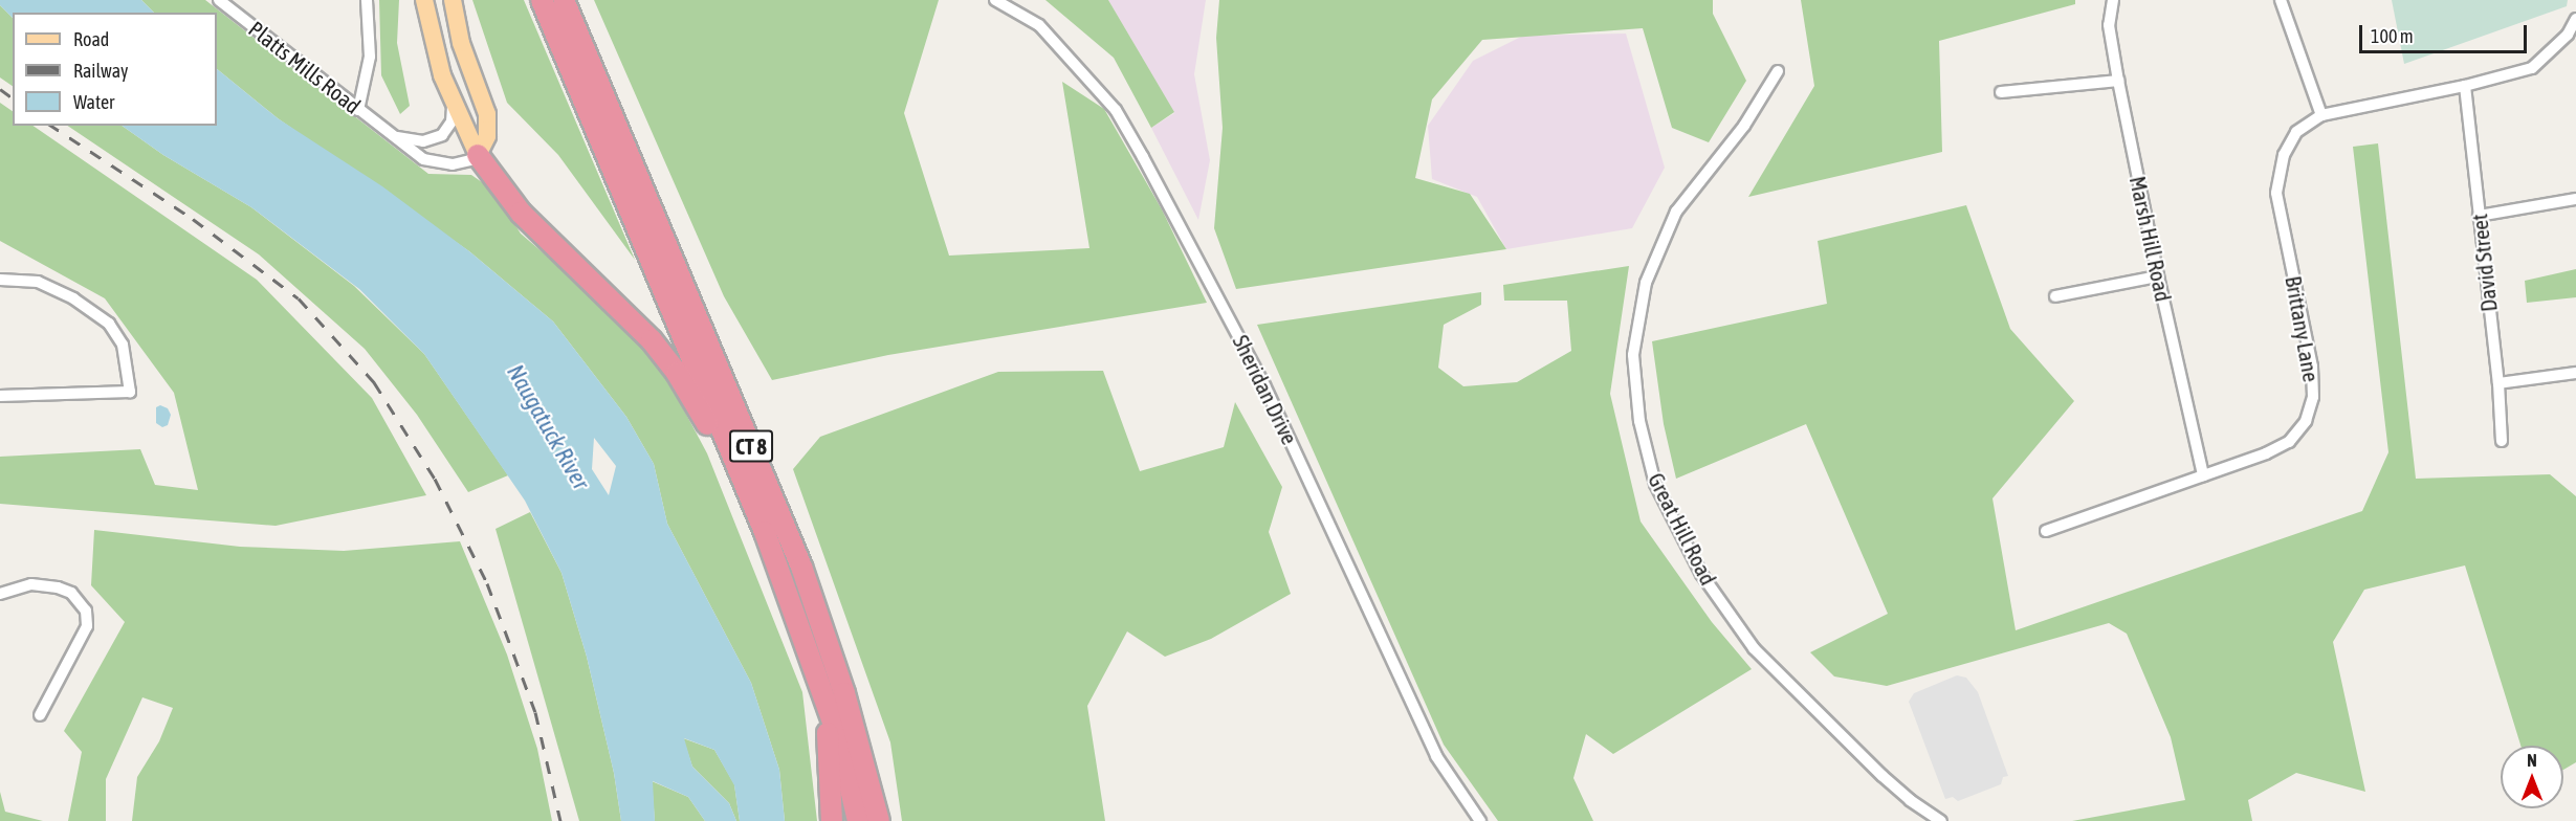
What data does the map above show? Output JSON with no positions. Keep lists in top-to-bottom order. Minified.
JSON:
{"streets":{"highway":["CT 8"],"street":["Platts Mills Road","Marsh Hill Road","David Street","Brittany Lane","Sheridan Drive","Great Hill Road"]},"crossings":[["Marsh Hill Road","Brittany Lane"],["David Street","Brittany Lane"]],"water":["Naugatuck River"],"legend":["Road","Railway","Water"],"scale_bar":"100 m","north":"top"}
